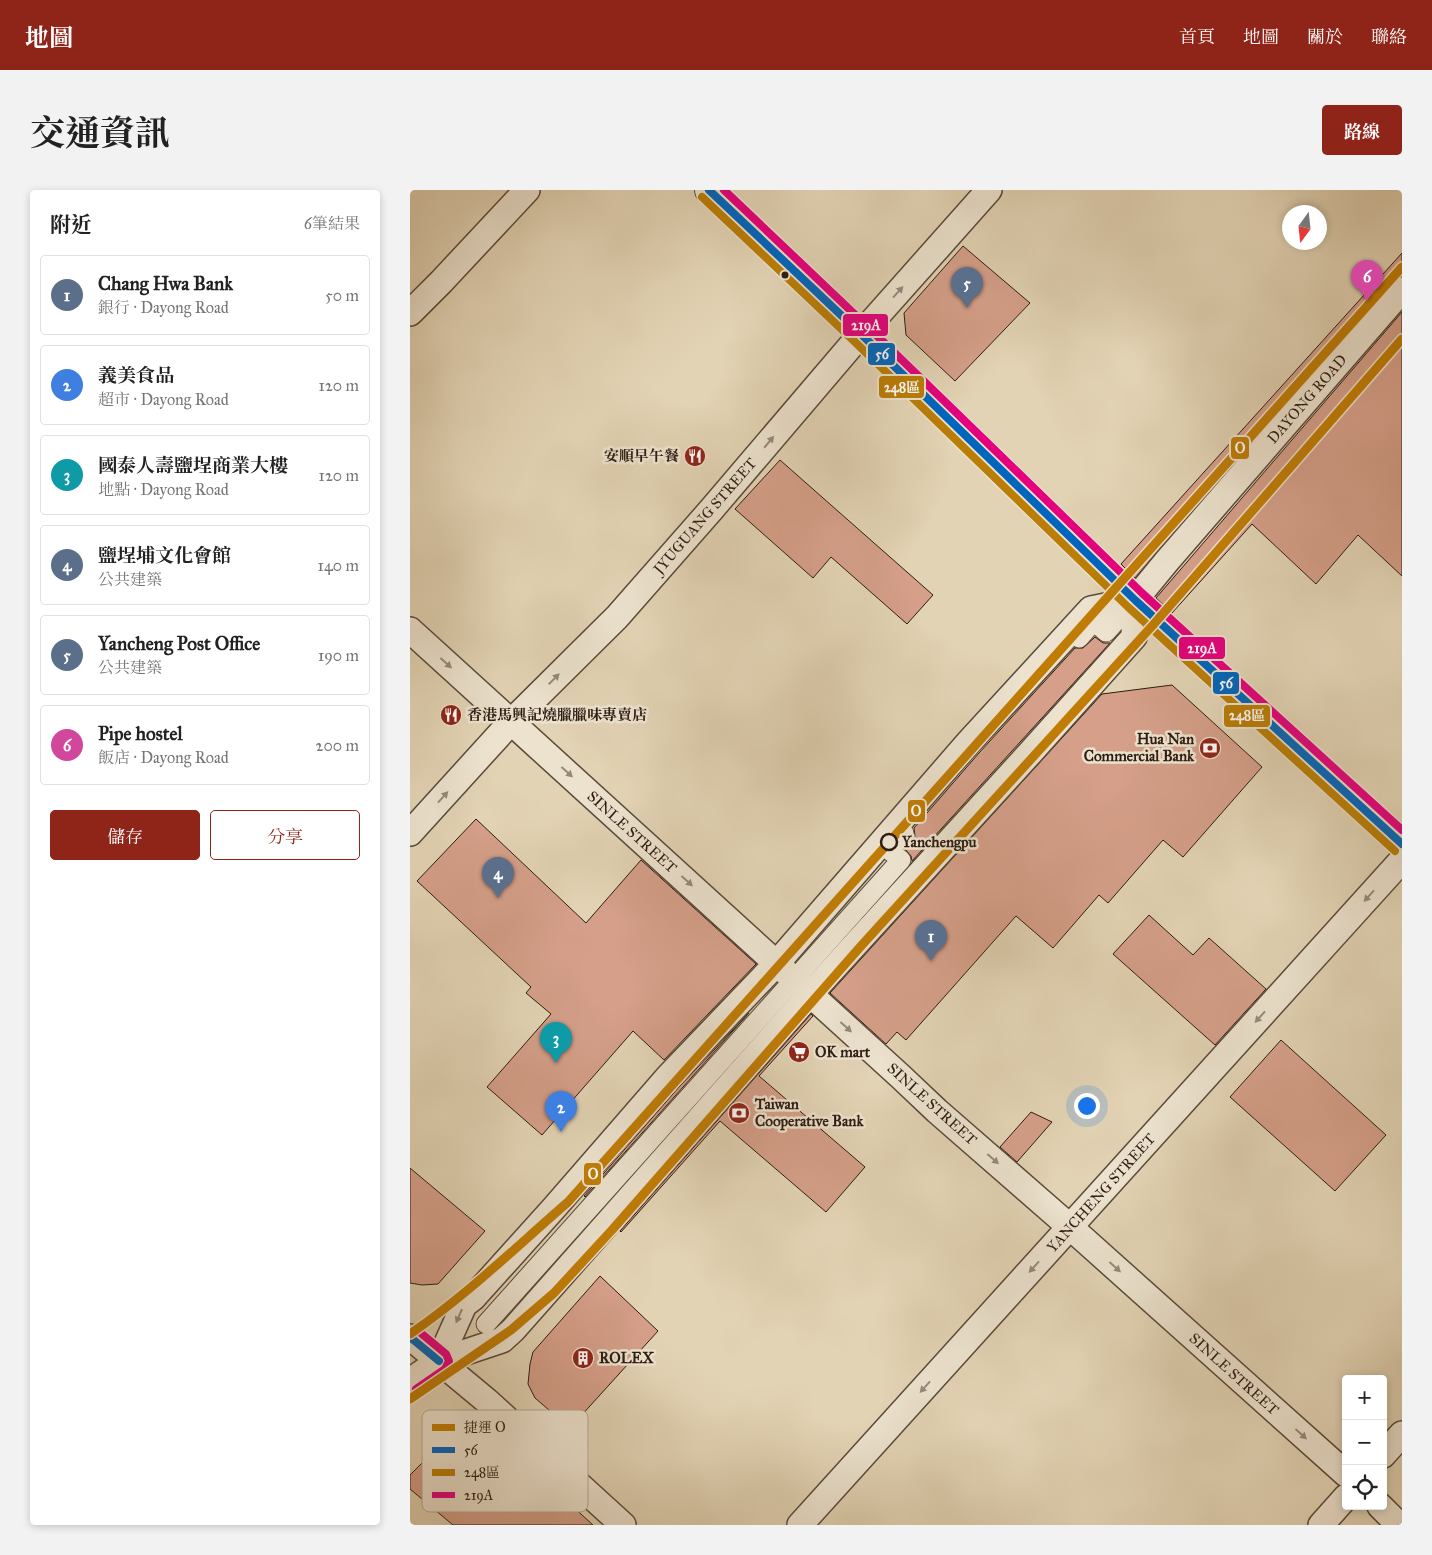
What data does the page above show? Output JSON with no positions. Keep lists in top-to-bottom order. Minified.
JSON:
{"streets":{"street":["DAYONG ROAD","JYUGUANG STREET","SINLE STREET","YANCHENG STREET"]},"crossings":[["JYUGUANG STREET","SINLE STREET"],["SINLE STREET","YANCHENG STREET"]],"one_way":["JYUGUANG STREET","SINLE STREET","YANCHENG STREET"],"places":{"restaurant":["安順早午餐","香港馬興記燒臘臘味專賣店"],"bank":["Hua Nan Commercial Bank","Taiwan Cooperative Bank"],"other":["Yanchengpu"],"supermarket":["OK mart"],"building":["ROLEX"]},"lines":["transit line 56","transit line 219A","transit line 248區","metro line O"],"legend":["捷運 O","56","248區","219A"],"north":"bottom","page":{"header":"地圖","nav":["首頁","地圖","關於","聯絡"],"title":"交通資訊","buttons":["路線",["儲存","分享"]],"heading":["附近","6筆結果"],"list":[{"mark":"1","name":"Chang Hwa Bank","note":"銀行 · Dayong Road","value":"50 m"},{"mark":"2","name":"義美食品","note":"超市 · Dayong Road","value":"120 m"},{"mark":"3","name":"國泰人壽鹽埕商業大樓","note":"地點 · Dayong Road","value":"120 m"},{"mark":"4","name":"鹽埕埔文化會館","note":"公共建築","value":"140 m"},{"mark":"5","name":"Yancheng Post Office","note":"公共建築","value":"190 m"},{"mark":"6","name":"Pipe hostel","note":"飯店 · Dayong Road","value":"200 m"}],"pins":["6","5","4","1","3","2"],"map_buttons":["+","−"]}}
